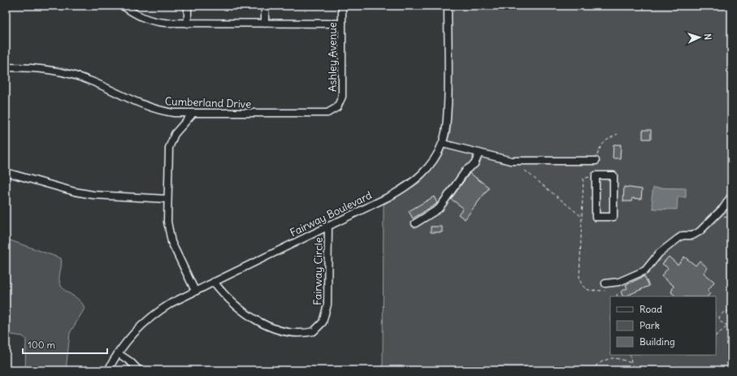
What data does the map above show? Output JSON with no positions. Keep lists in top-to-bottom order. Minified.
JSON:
{"streets":{"street":["Ashley Avenue","Cumberland Drive","Fairway Boulevard","Fairway Circle"]},"crossings":[["Ashley Avenue","Cumberland Drive"],["Fairway Boulevard","Fairway Circle"]],"legend":["Road","Park","Building"],"scale_bar":"100 m","north":"right"}
